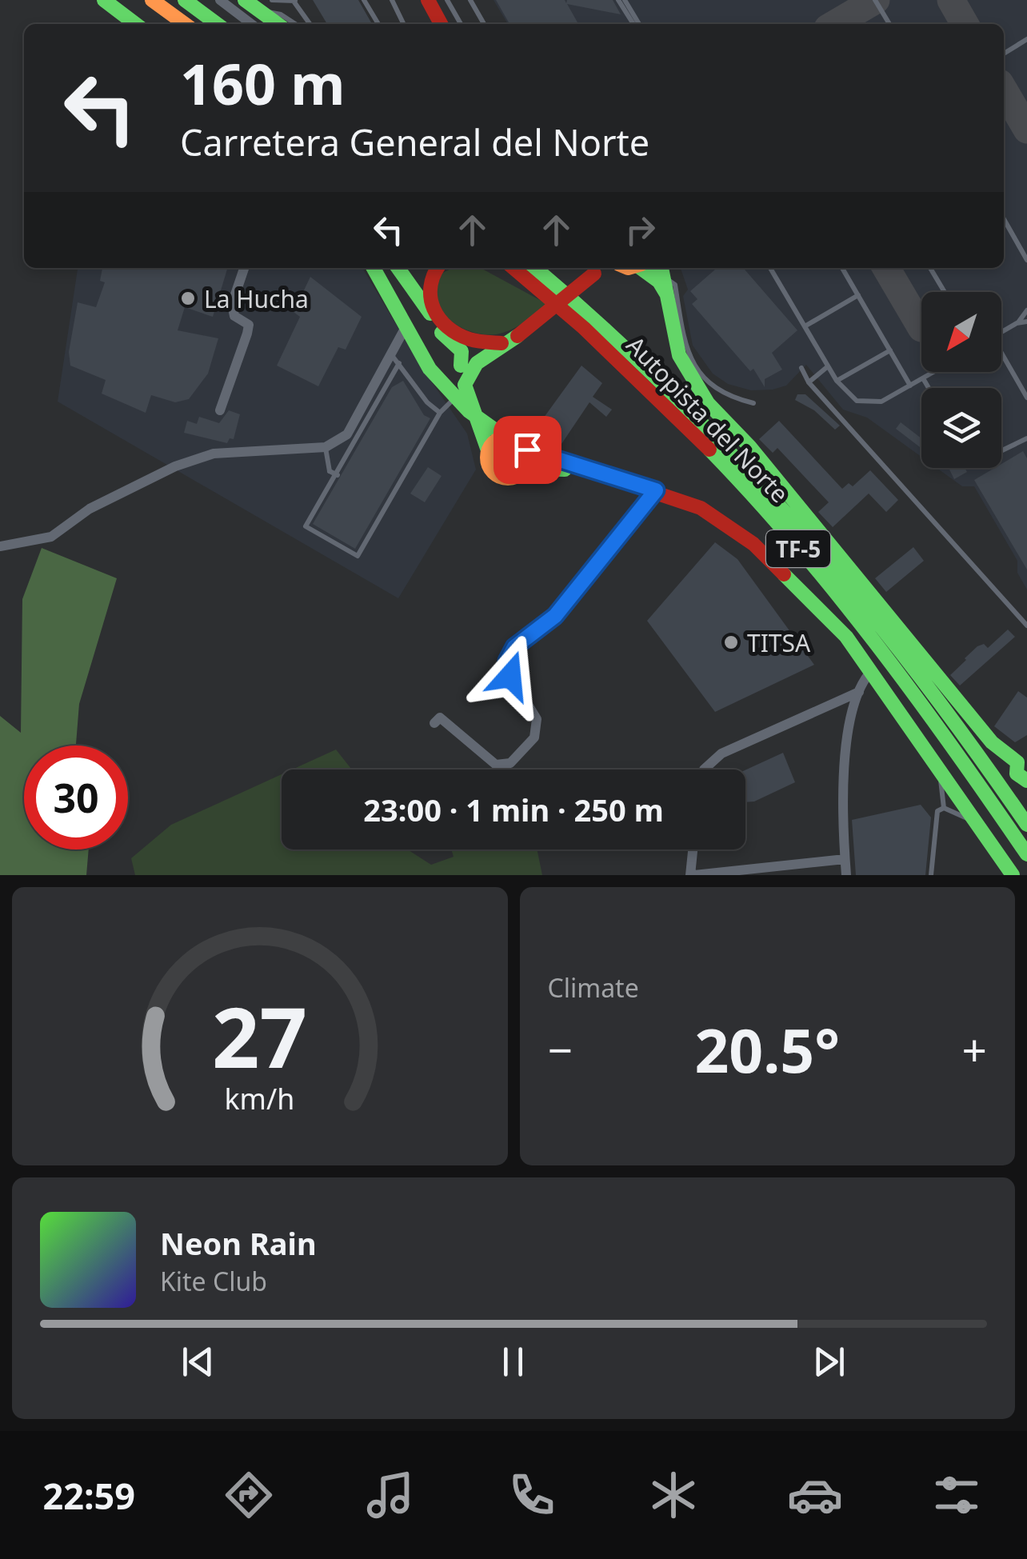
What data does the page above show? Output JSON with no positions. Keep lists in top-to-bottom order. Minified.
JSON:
{"streets":{"main road":["Autopista del Norte","TF-5"]},"places":["La Hucha","TITSA"],"north":"bottom left","page":{"turn":["160 m","Carretera General del Norte"],"limit":"30","trip":"23:00 · 1 min · 250 m","tile":"Climate","heat":["−","20.5°","+"],"song":["Neon Rain","Kite Club"],"tabs":"22:59","gauge":["27","km/h"]}}
